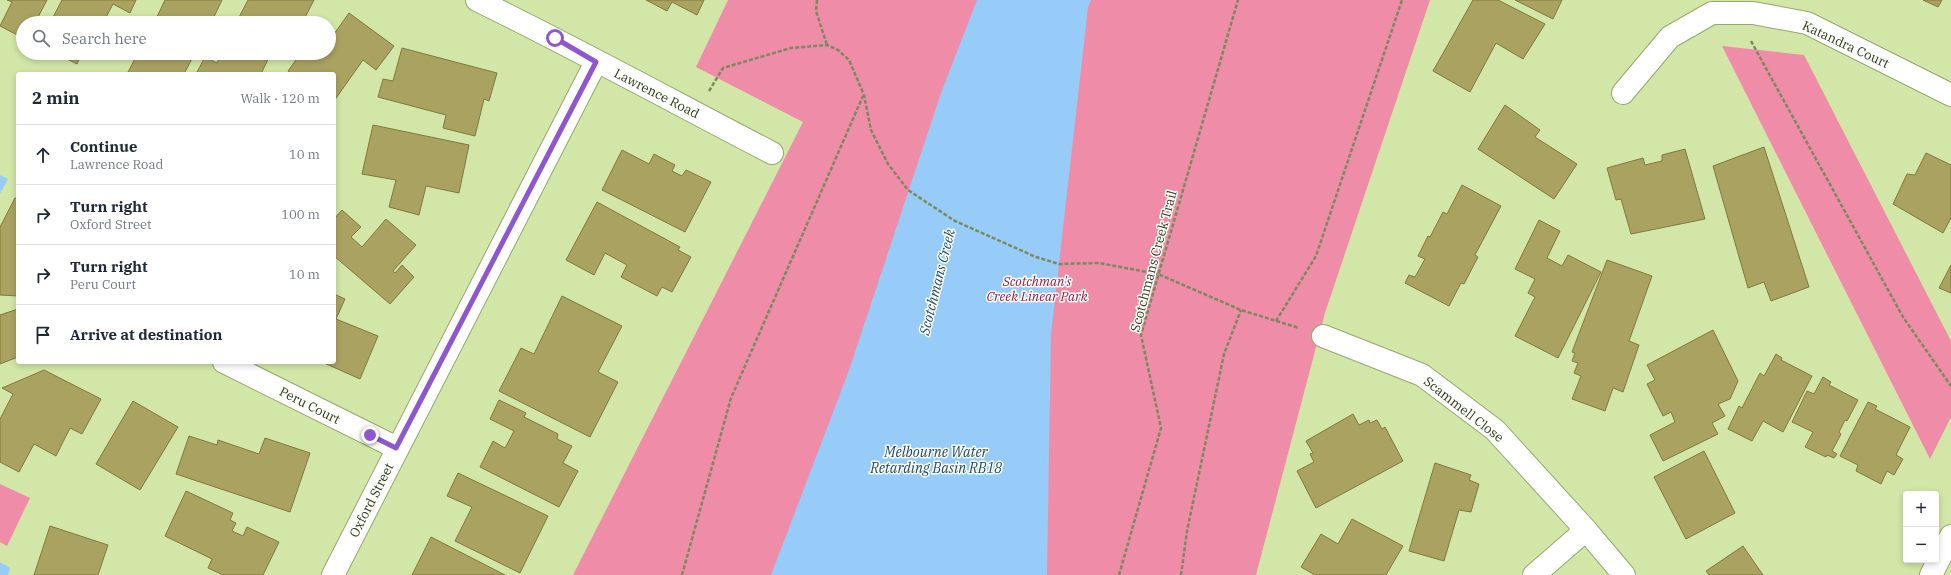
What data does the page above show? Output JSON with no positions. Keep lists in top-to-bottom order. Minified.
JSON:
{"streets":{"street":["Katandra Court","Lawrence Road","Peru Court","Scammell Close","Oxford Street"],"path":["Scotchmans Creek Trail"]},"crossings":[["Lawrence Road","Oxford Street"],["Peru Court","Oxford Street"]],"water":["Scotchmans Creek","Melbourne Water Retarding Basin RB18"],"parks":["Scotchman's Creek Linear Park"],"page":{"search":"Search here","heading":["2 min","Walk · 120 m"],"list":[["Continue","Lawrence Road","10 m"],["Turn right","Oxford Street","100 m"],["Turn right","Peru Court","10 m"],"Arrive at destination"],"map_buttons":["+","−"]}}
